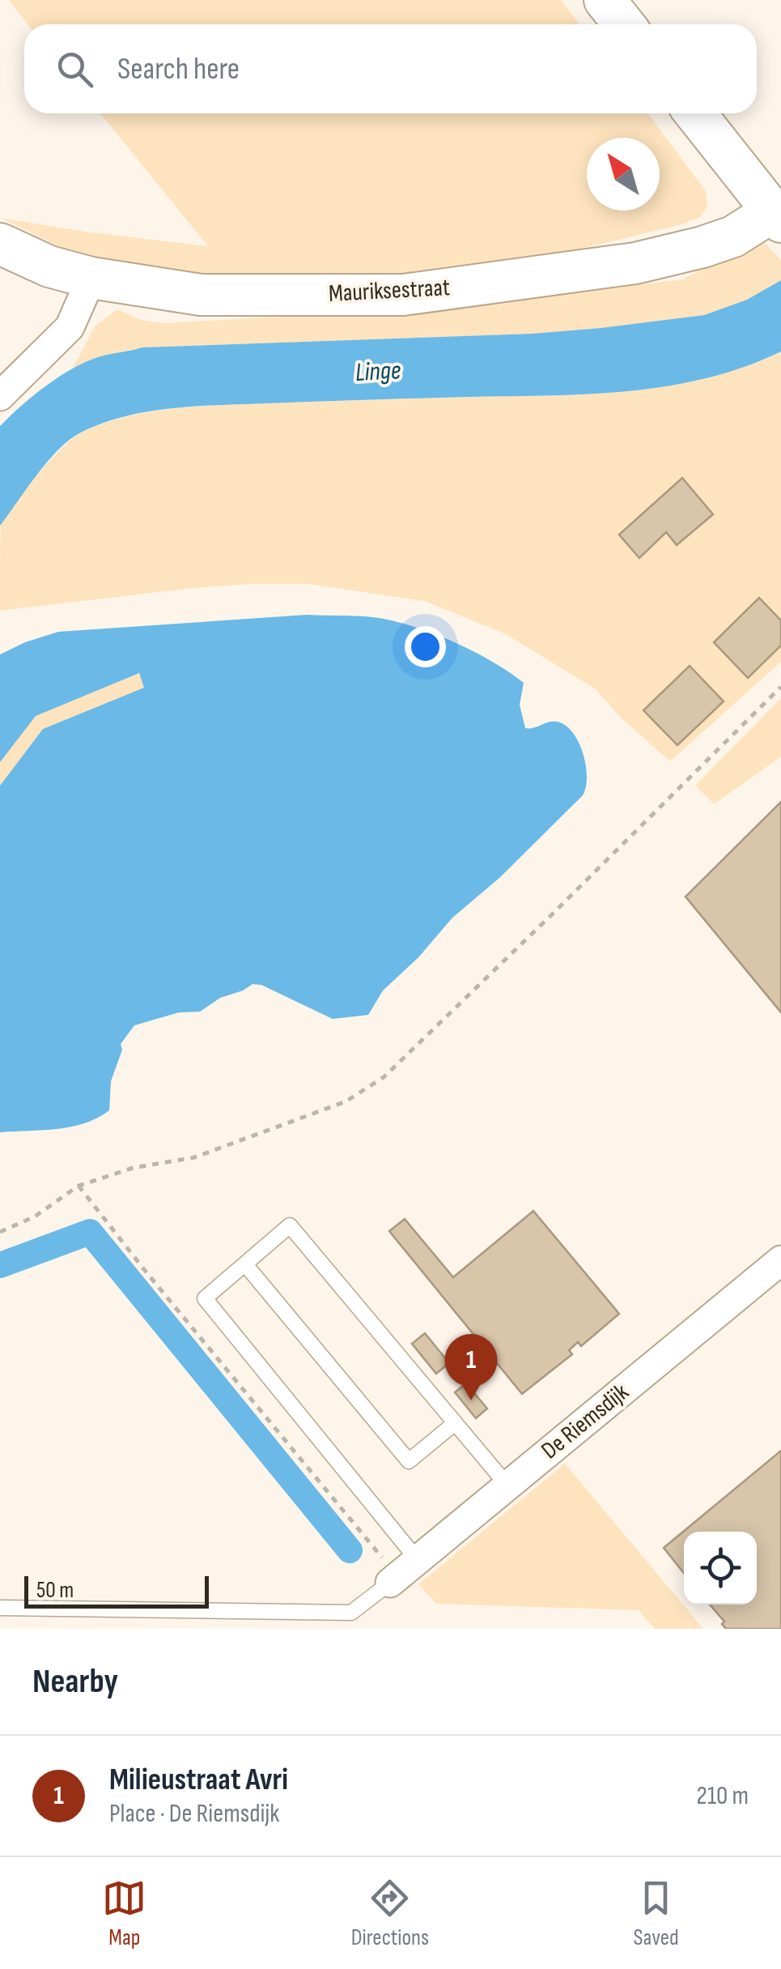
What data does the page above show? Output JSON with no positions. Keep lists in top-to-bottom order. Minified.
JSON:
{"streets":{"street":["Mauriksestraat","De Riemsdijk"]},"water":["Linge"],"scale_bar":"50 m","north":"top left","page":{"search":"Search here","pins":"1","scale":"50 m","heading":"Nearby","list":[{"mark":"1","name":"Milieustraat Avri","note":"Place · De Riemsdijk","value":"210 m"}],"nav":["Map","Directions","Saved"]}}
